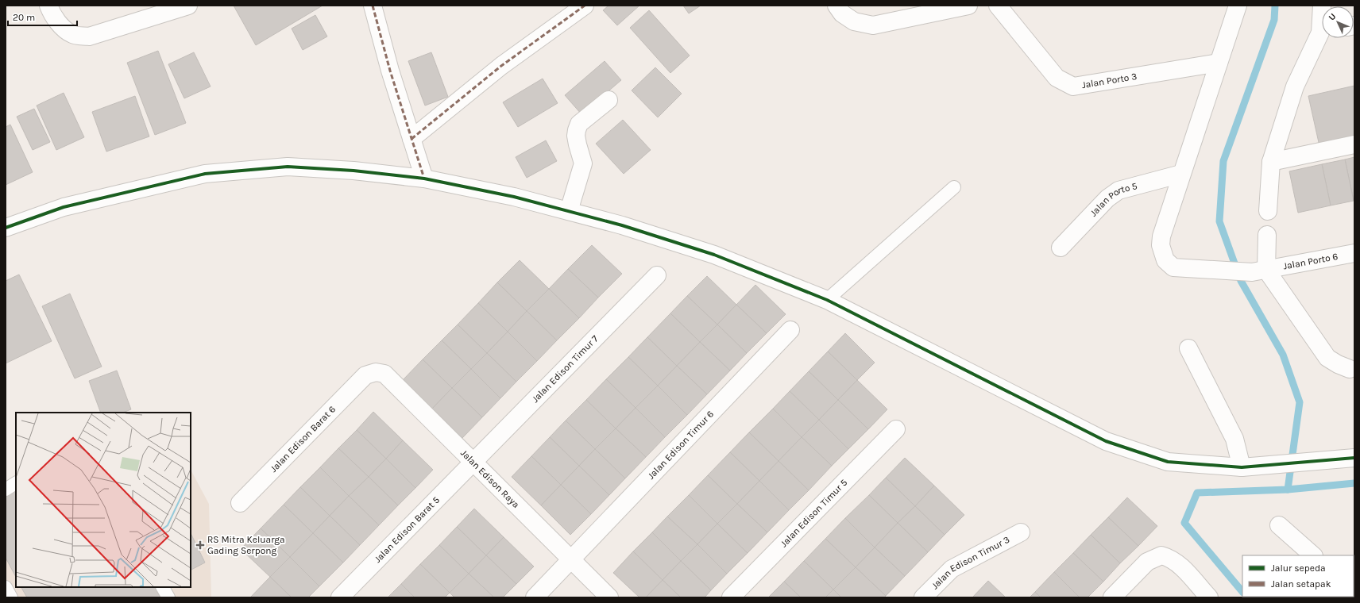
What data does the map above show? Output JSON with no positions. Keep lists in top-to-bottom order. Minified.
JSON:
{"streets":{"street":["Jalan Porto 3","Jalan Porto 5","Jalan Porto 6","Jalan Edison Timur 7","Jalan Edison Barat 6","Jalan Edison Timur 6","Jalan Edison Raya","Jalan Edison Timur 5","Jalan Edison Barat 5","Jalan Edison Timur 3"]},"crossings":[["Jalan Porto 3","Jalan Porto 6"],["Jalan Porto 5","Jalan Porto 6"],["Jalan Edison Timur 7","Jalan Edison Raya"],["Jalan Edison Timur 7","Jalan Edison Barat 5"],["Jalan Edison Barat 6","Jalan Edison Raya"],["Jalan Edison Timur 6","Jalan Edison Raya"],["Jalan Edison Raya","Jalan Edison Barat 5"]],"places":{"health":["RS Mitra Keluarga Gading Serpong"]},"legend":["Jalur sepeda","Jalan setapak"],"scale_bar":"20 m","north":"top left"}
